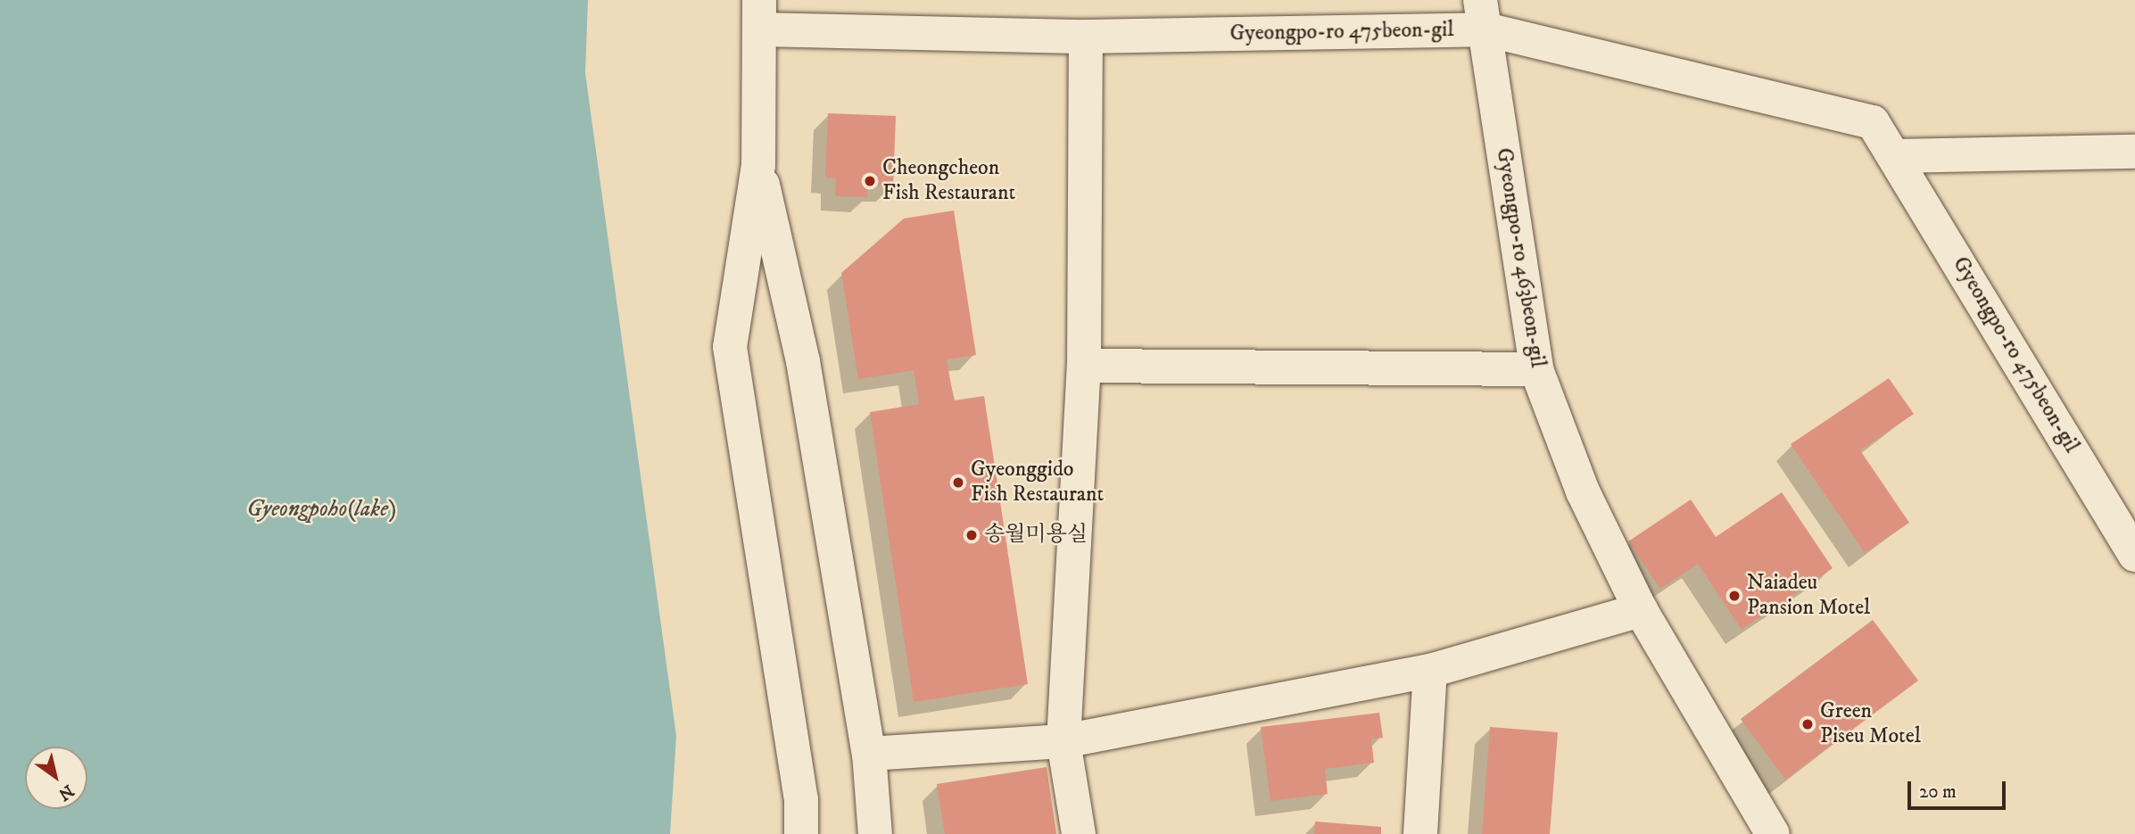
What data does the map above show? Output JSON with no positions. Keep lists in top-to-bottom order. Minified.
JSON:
{"streets":{"street":["Gyeongpo-ro 475beon-gil","Gyeongpo-ro 463beon-gil"]},"crossings":[["Gyeongpo-ro 475beon-gil","Gyeongpo-ro 463beon-gil"]],"water":["Gyeongpoho(lake)"],"places":["Cheongcheon Fish Restaurant","Gyeonggido Fish Restaurant","송월미용실","Naiadeu Pansion Motel","Green Piseu Motel"],"scale_bar":"20 m","north":"bottom right"}
